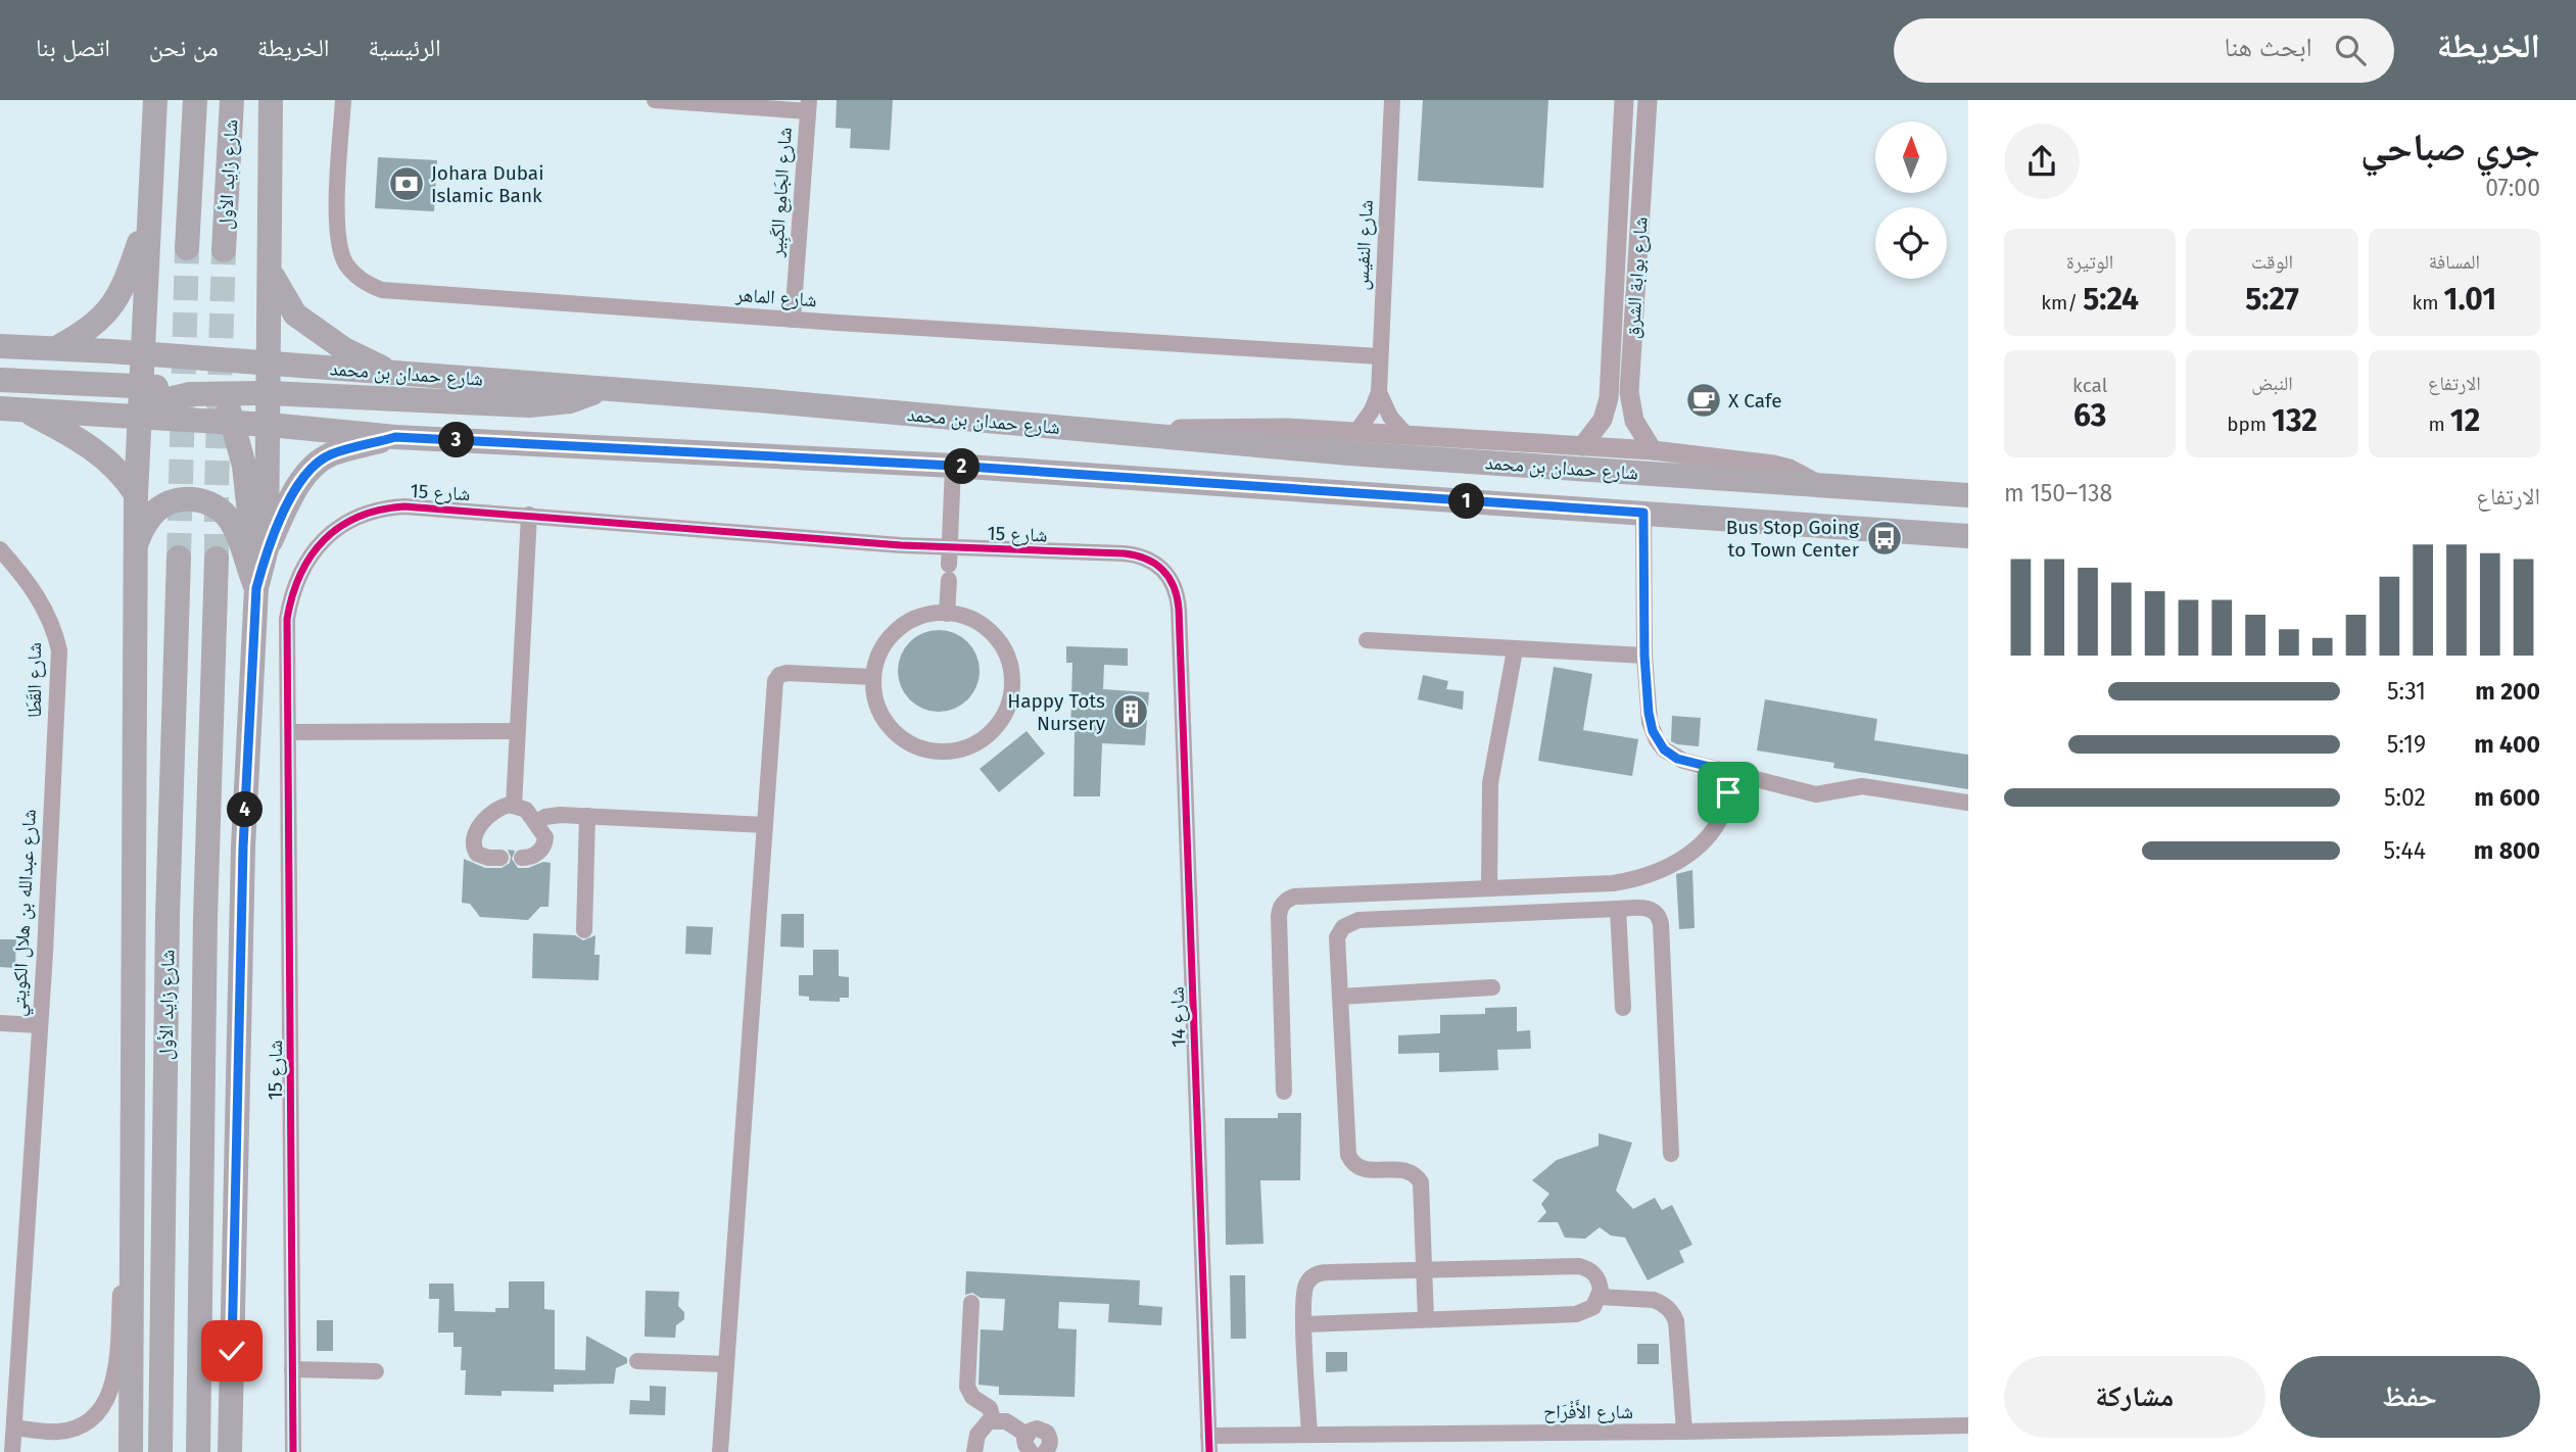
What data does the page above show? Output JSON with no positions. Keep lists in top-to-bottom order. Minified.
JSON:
{"streets":{"main road":["شارع زايد الأول","شارع حمدان بن محمد"],"street":["شارع الجَامِع الكَبِير","شارع النفيس","شارع بوابة الشرق","شارع الماهر","شارع 15","شارع القَطَا","شارع عبدالله بن هلال الكويتي","شارع 14","شارع الأَفْرَاح"]},"crossings":[["شارع الجَامِع الكَبِير","شارع الماهر"],["شارع النفيس","شارع الماهر"],["شارع 15","شارع 14"],["شارع القَطَا","شارع عبدالله بن هلال الكويتي"],["شارع 14","شارع الأَفْرَاح"]],"places":{"bank":["Johara Dubai Islamic Bank"],"cafe":["X Cafe"],"bus stop":["Bus Stop Going to Town Center"],"building":["Happy Tots Nursery"]},"north":"top","page":{"header":"الخريطة","search":"ابحث هنا","nav":["الرئيسية","الخريطة","من نحن","اتصل بنا"],"heading":["جري صباحي","07:00"],"stats":[["المسافة","1.01 km"],["الوقت","5:27"],["الوتيرة","5:24 /km"],["الارتفاع","12 m"],["النبض","132 bpm"],["kcal","63"]],"pins":["3","2","1","4"],"chart":["الارتفاع","138–150 m"],"list":[{"name":"200 m","note":"5:31"},{"name":"400 m","note":"5:19"},{"name":"600 m","note":"5:02"},{"name":"800 m","note":"5:44"}],"buttons":["حفظ","مشاركة"]}}
